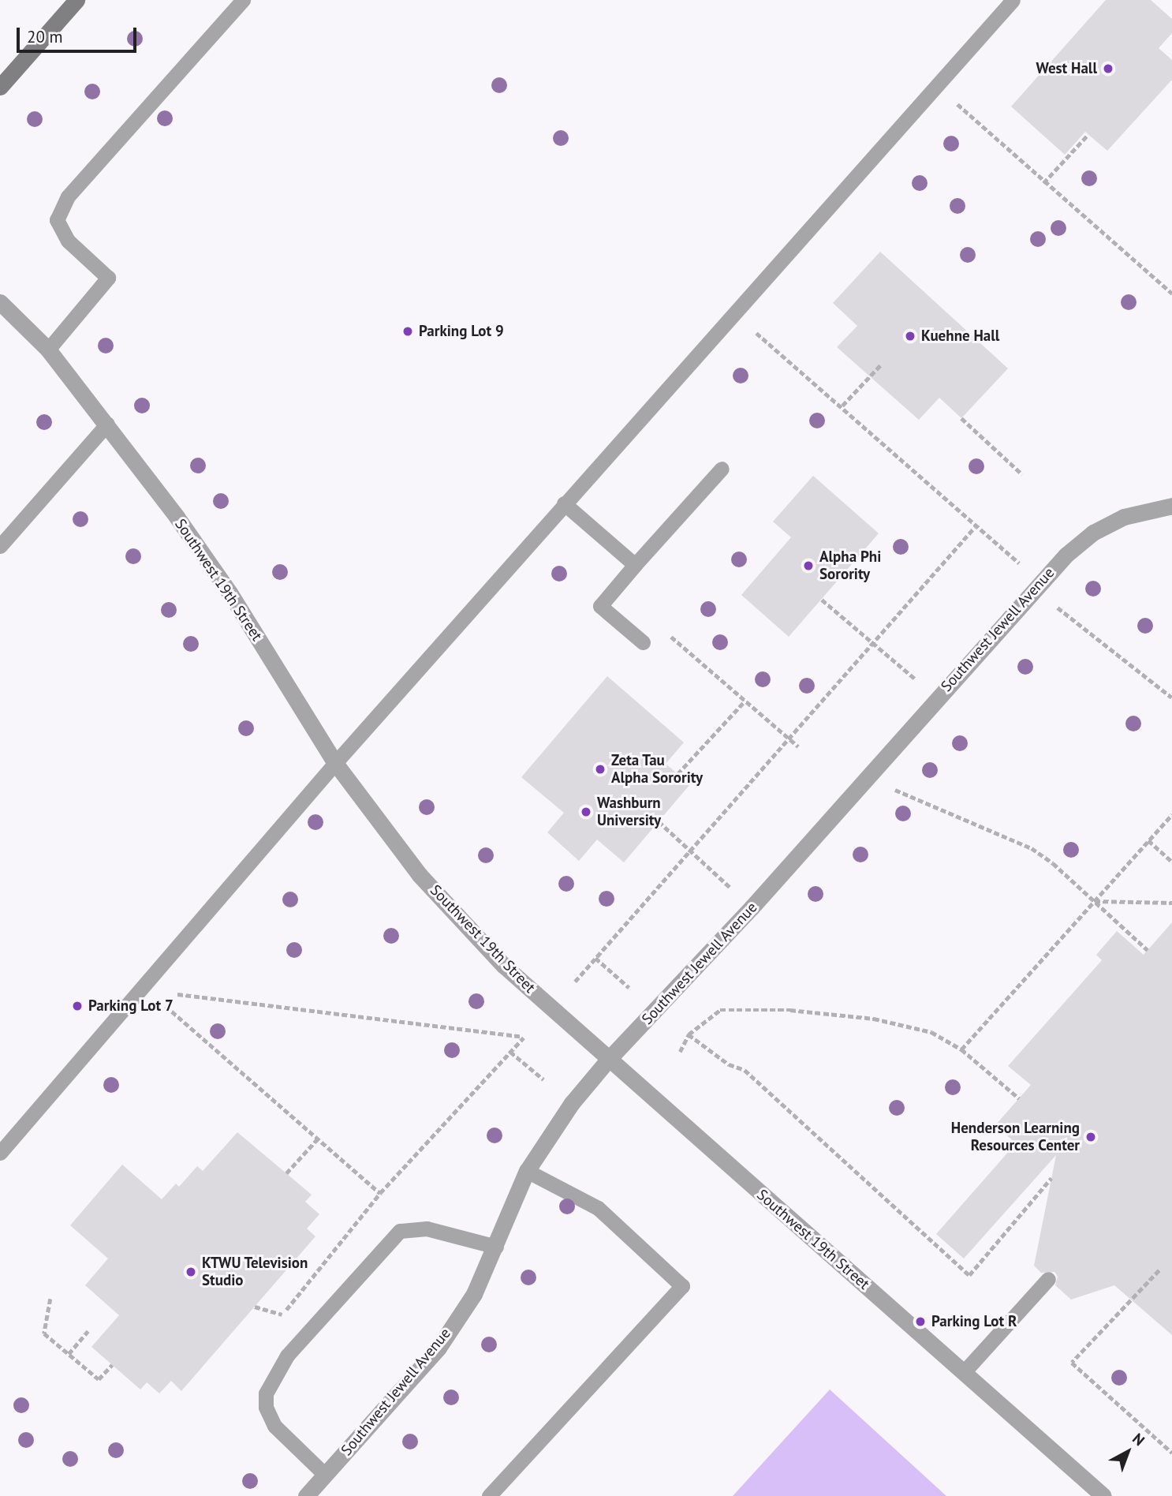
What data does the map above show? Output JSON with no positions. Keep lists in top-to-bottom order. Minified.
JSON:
{"streets":{"street":["Southwest 19th Street","Southwest Jewell Avenue"]},"crossings":[["Southwest 19th Street","Southwest Jewell Avenue"]],"places":["West Hall","Parking Lot 9","Kuehne Hall","Alpha Phi Sorority","Zeta Tau Alpha Sorority","Washburn University","Parking Lot 7","Henderson Learning Resources Center","KTWU Television Studio","Parking Lot R"],"scale_bar":"20 m","north":"top right"}
